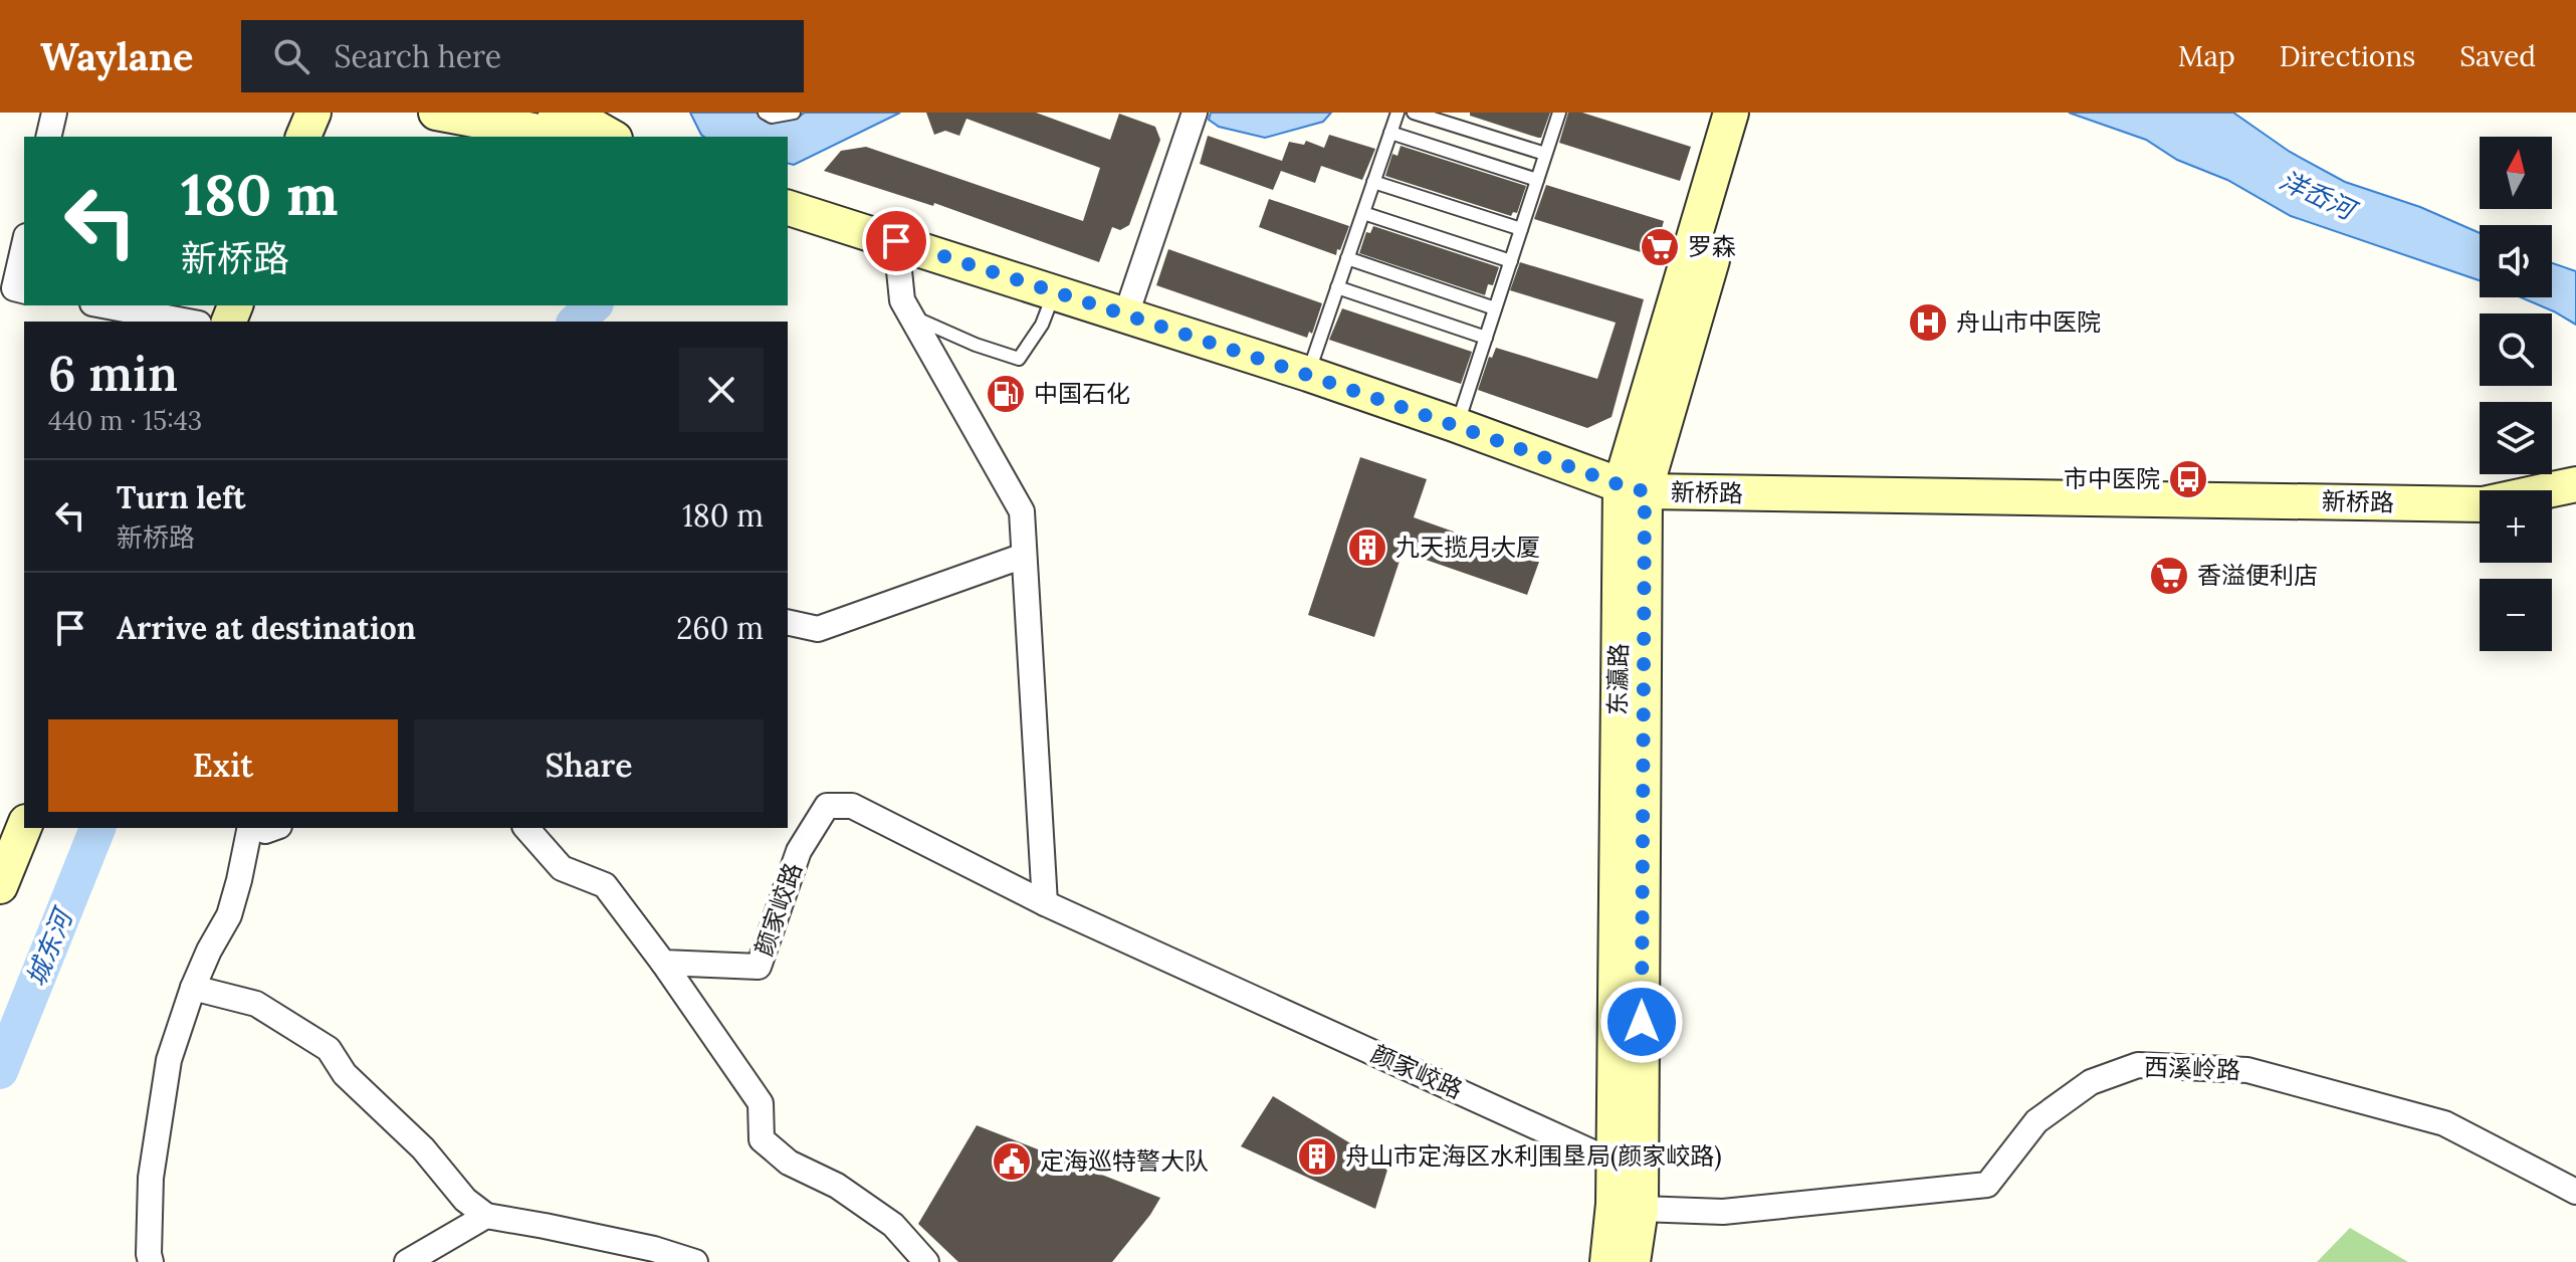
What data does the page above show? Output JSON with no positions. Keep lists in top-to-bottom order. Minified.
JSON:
{"streets":{"main road":["新桥路","东瀛路"],"street":["颜家峧路","西溪岭路"]},"crossings":[["新桥路","东瀛路"],["东瀛路","颜家峧路"],["东瀛路","西溪岭路"]],"water":["洋岙河","城东河"],"places":{"supermarket":["罗森","香溢便利店"],"hospital":["舟山市中医院"],"fuel station":["中国石化"],"bus stop":["市中医院"],"building":["九天揽月大厦","舟山市定海区水利围垦局(颜家峧路)"],"public building":["定海巡特警大队"]},"north":"top","page":{"header":"Waylane","search":"Search here","nav":["Map","Directions","Saved"],"map_buttons":["+","−"],"turn":["180 m","新桥路"],"heading":["6 min","440 m · 15:43"],"list":[{"name":"Turn left","note":"新桥路","value":"180 m"},{"name":"Arrive at destination","value":"260 m"}],"buttons":["Exit","Share"]}}
